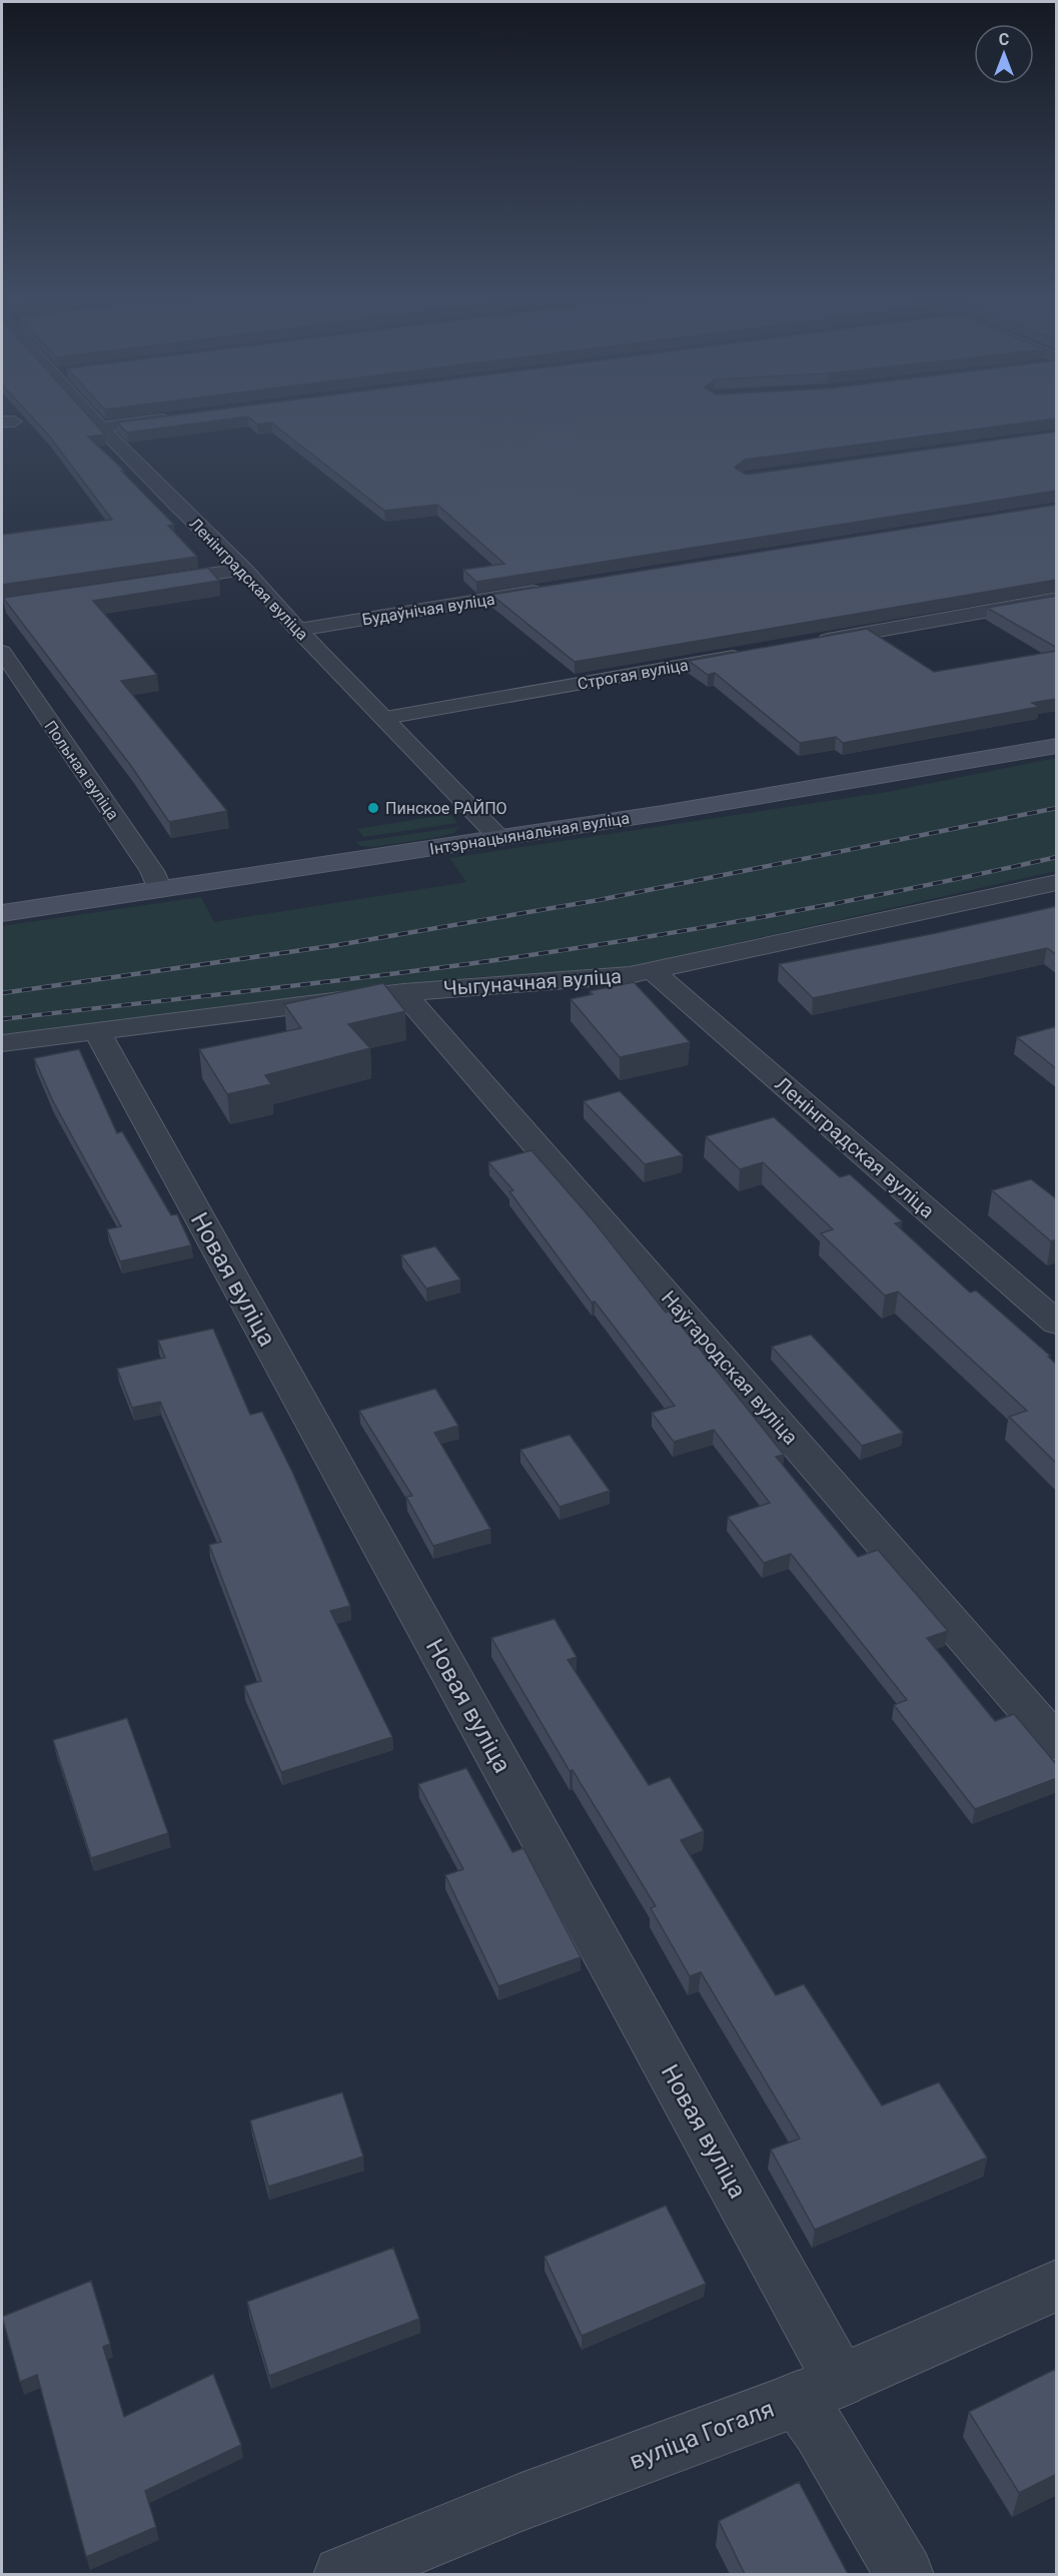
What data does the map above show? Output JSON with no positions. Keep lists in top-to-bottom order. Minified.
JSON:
{"streets":{"main road":["Інтэрнацыянальная вуліца"],"street":["Ленінградская вуліца","Будаўнічая вуліца","Строгая вуліца","Польная вуліца","Чыгуначная вуліца","Новая вуліца","Наўгародская вуліца","вуліца Гогаля"]},"crossings":[["Ленінградская вуліца","Будаўнічая вуліца"],["Ленінградская вуліца","Строгая вуліца"],["Ленінградская вуліца","Інтэрнацыянальная вуліца"],["Ленінградская вуліца","Чыгуначная вуліца"],["Польная вуліца","Інтэрнацыянальная вуліца"],["Чыгуначная вуліца","Новая вуліца"],["Чыгуначная вуліца","Наўгародская вуліца"],["Новая вуліца","вуліца Гогаля"]],"places":["Пинское РАЙПО"],"north":"top"}
